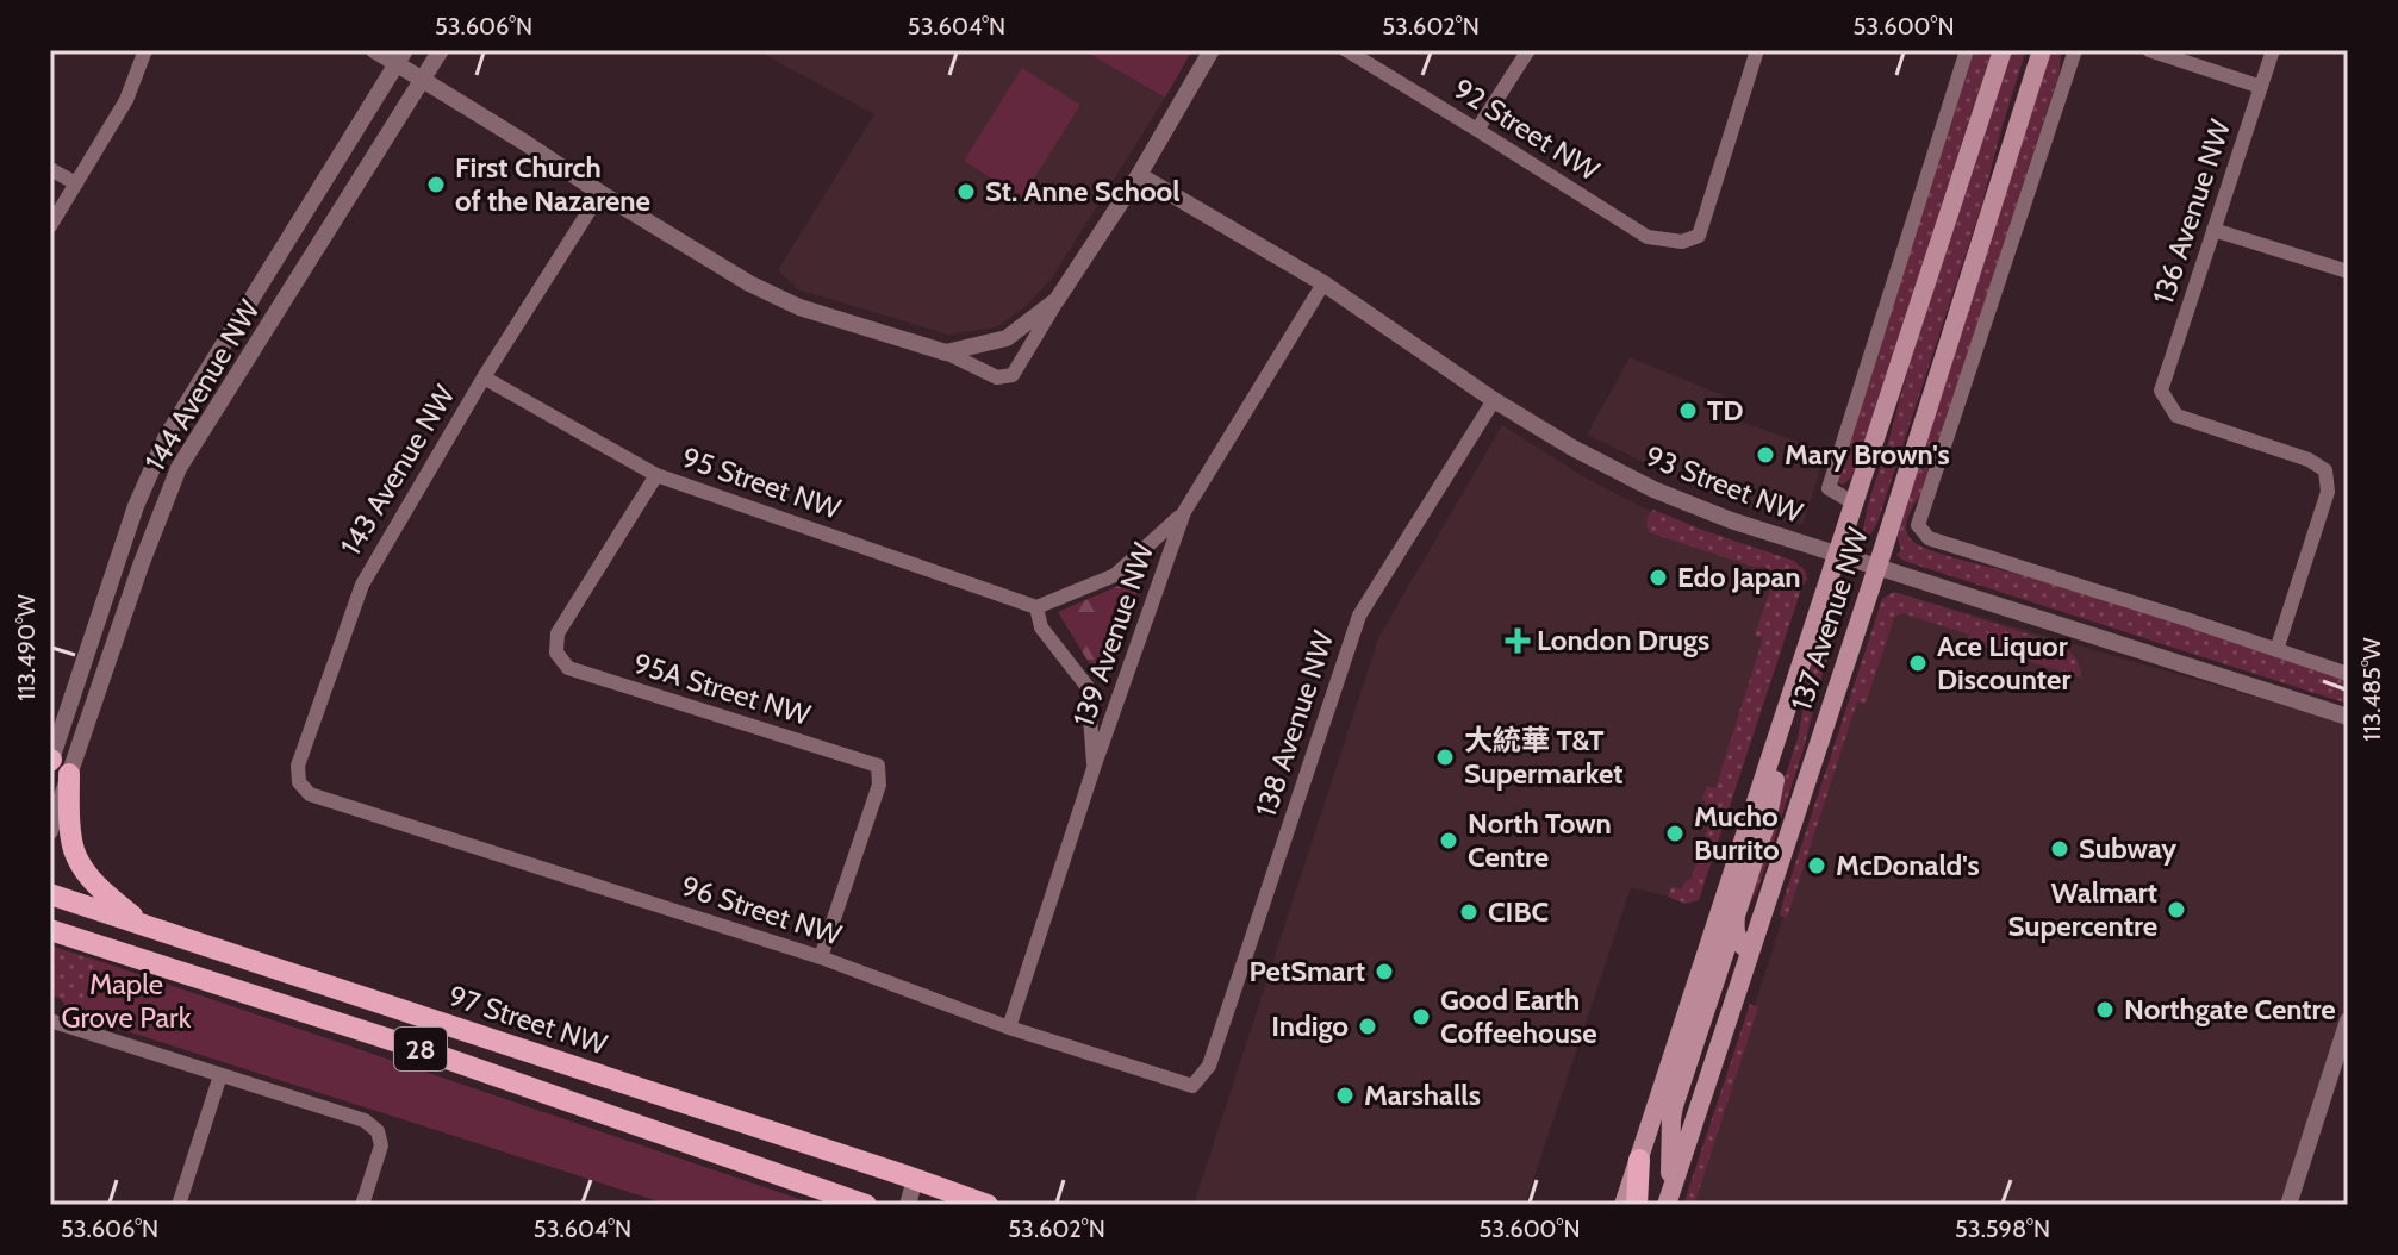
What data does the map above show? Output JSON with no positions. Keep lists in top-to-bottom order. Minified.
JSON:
{"streets":{"main road":["137 Avenue NW","97 Street NW","28"],"street":["92 Street NW","136 Avenue NW","144 Avenue NW","143 Avenue NW","95 Street NW","93 Street NW","139 Avenue NW","95A Street NW","138 Avenue NW","96 Street NW"]},"crossings":[["143 Avenue NW","95 Street NW"],["143 Avenue NW","96 Street NW"],["95 Street NW","95A Street NW"],["93 Street NW","137 Avenue NW"],["93 Street NW","139 Avenue NW"],["93 Street NW","138 Avenue NW"],["139 Avenue NW","96 Street NW"],["95A Street NW","96 Street NW"],["138 Avenue NW","96 Street NW"]],"parks":["Maple Grove Park"],"places":{"other":["First Church of the Nazarene","St. Anne School","TD","Mary Brown's","Edo Japan","Ace Liquor Discounter","大統華 T&T Supermarket","Mucho Burrito","North Town Centre","Subway","McDonald's","Walmart Supercentre","CIBC","PetSmart","Northgate Centre","Good Earth Coffeehouse","Indigo","Marshalls"],"health":["London Drugs"]},"coordinates":["53.606°N","53.604°N","53.602°N","53.600°N","113.490°W","113.485°W","53.598°N"]}
